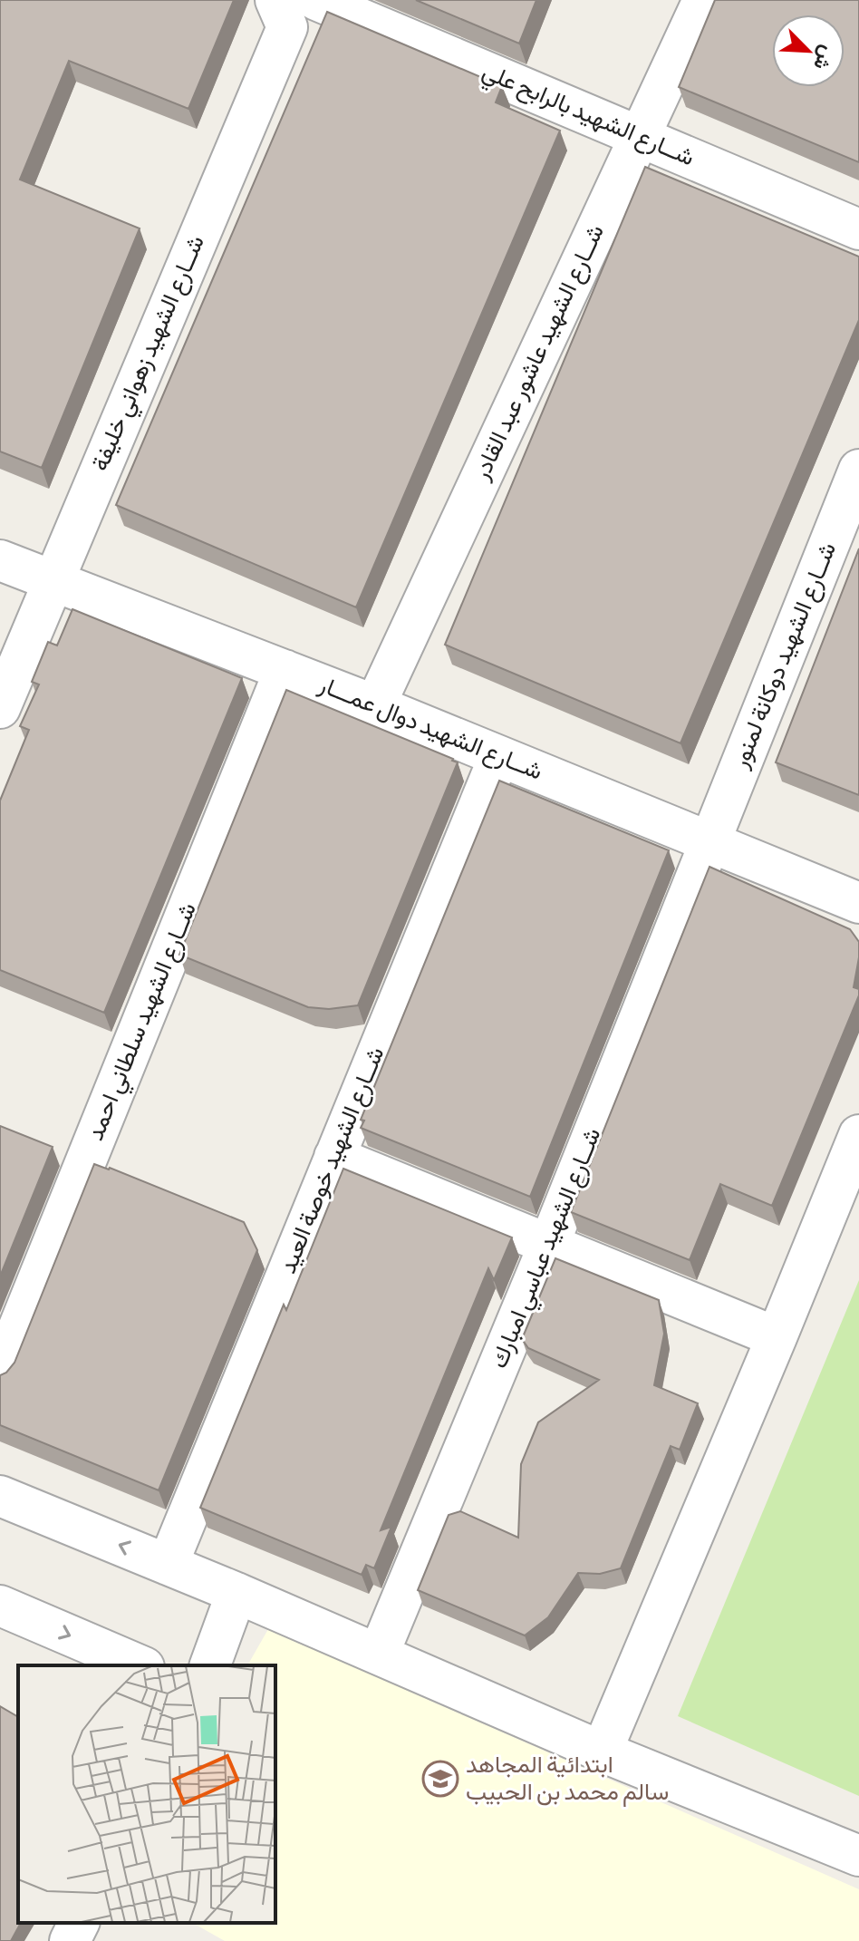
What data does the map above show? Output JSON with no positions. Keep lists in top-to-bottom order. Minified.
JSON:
{"streets":{"street":["شــارع الشهيد بالرابح علي","شــارع الشهيد عاشور عبد القادر","شــارع الشهيد زهواني خليفة","شــارع الشهيد دوكانة لمنور","شــارع الشهيد دوال عمـــار","شــارع الشهيد سلطاني احمد","شــارع الشهيد خوصة العيد","شــارع الشهيد عباسي امبارك"]},"crossings":[["شــارع الشهيد بالرابح علي","شــارع الشهيد عاشور عبد القادر"],["شــارع الشهيد عاشور عبد القادر","شــارع الشهيد دوال عمـــار"],["شــارع الشهيد زهواني خليفة","شــارع الشهيد دوال عمـــار"],["شــارع الشهيد دوكانة لمنور","شــارع الشهيد دوال عمـــار"],["شــارع الشهيد دوكانة لمنور","شــارع الشهيد عباسي امبارك"],["شــارع الشهيد دوال عمـــار","شــارع الشهيد سلطاني احمد"],["شــارع الشهيد دوال عمـــار","شــارع الشهيد خوصة العيد"],["شــارع الشهيد دوال عمـــار","شــارع الشهيد عباسي امبارك"]],"places":{"school or university":["ابتدائية المجاهد سالم محمد بن الحبيب"]},"north":"bottom right"}
